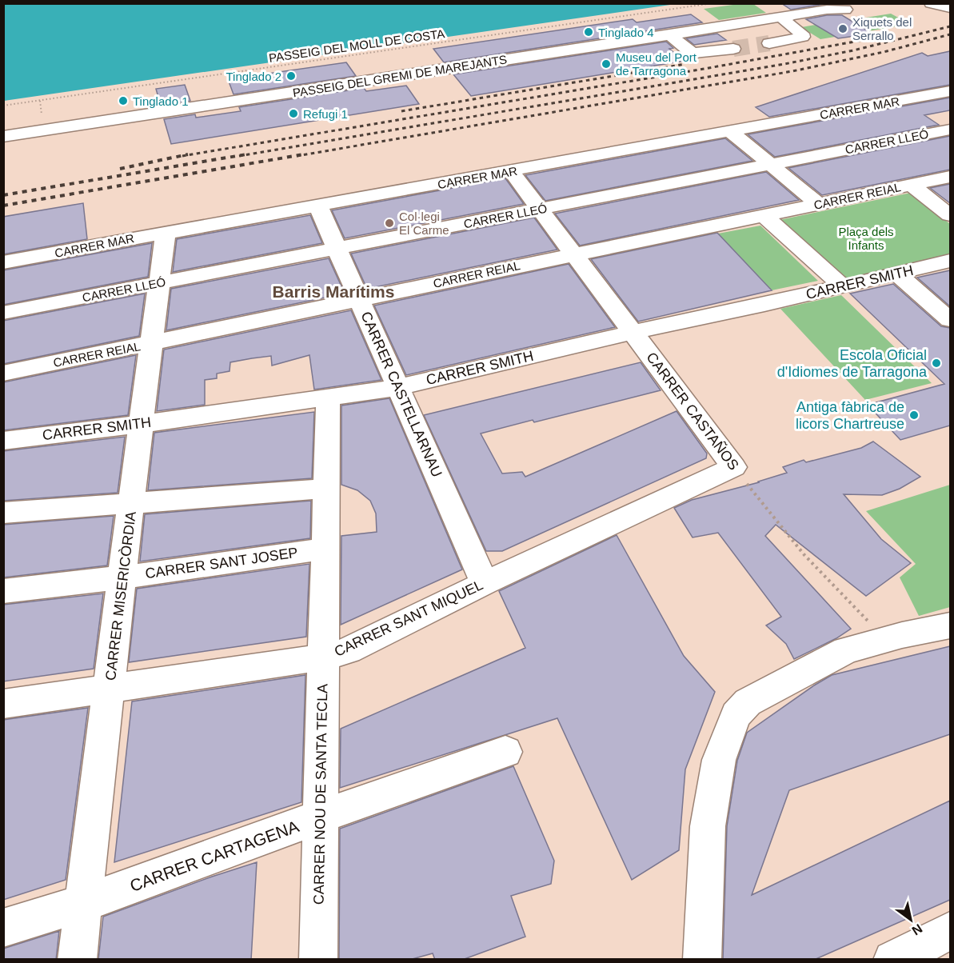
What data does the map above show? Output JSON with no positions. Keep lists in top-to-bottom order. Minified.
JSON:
{"streets":{"street":["PASSEIG DEL GREMI DE MAREJANTS","CARRER MAR","CARRER LLEÓ","CARRER REIAL","CARRER SMITH","CARRER CASTELLARNAU","CARRER CASTAÑOS","CARRER SANT JOSEP","CARRER MISERICÒRDIA","CARRER SANT MIQUEL","CARRER NOU DE SANTA TECLA","CARRER CARTAGENA"],"path":["PASSEIG DEL MOLL DE COSTA"]},"crossings":[["CARRER MAR","CARRER CASTELLARNAU"],["CARRER MAR","CARRER CASTAÑOS"],["CARRER MAR","CARRER MISERICÒRDIA"],["CARRER LLEÓ","CARRER CASTELLARNAU"],["CARRER LLEÓ","CARRER CASTAÑOS"],["CARRER LLEÓ","CARRER MISERICÒRDIA"],["CARRER REIAL","CARRER CASTELLARNAU"],["CARRER REIAL","CARRER CASTAÑOS"],["CARRER REIAL","CARRER MISERICÒRDIA"],["CARRER SMITH","CARRER CASTELLARNAU"],["CARRER SMITH","CARRER CASTAÑOS"],["CARRER SMITH","CARRER MISERICÒRDIA"],["CARRER SMITH","CARRER NOU DE SANTA TECLA"],["CARRER CASTELLARNAU","CARRER SANT MIQUEL"],["CARRER CASTAÑOS","CARRER SANT MIQUEL"],["CARRER SANT JOSEP","CARRER MISERICÒRDIA"],["CARRER SANT JOSEP","CARRER NOU DE SANTA TECLA"],["CARRER MISERICÒRDIA","CARRER SANT MIQUEL"],["CARRER MISERICÒRDIA","CARRER CARTAGENA"],["CARRER SANT MIQUEL","CARRER NOU DE SANTA TECLA"],["CARRER NOU DE SANTA TECLA","CARRER CARTAGENA"]],"districts":["Barris Marítims"],"parks":["Plaça dels Infants"],"places":["Xiquets del Serrallo","Tinglado 4","Museu del Port de Tarragona","Tinglado 2","Tinglado 1","Refugi 1","Col·legi El Carme","Escola Oficial d'Idiomes de Tarragona","Antiga fàbrica de licors Chartreuse"],"north":"bottom right"}
